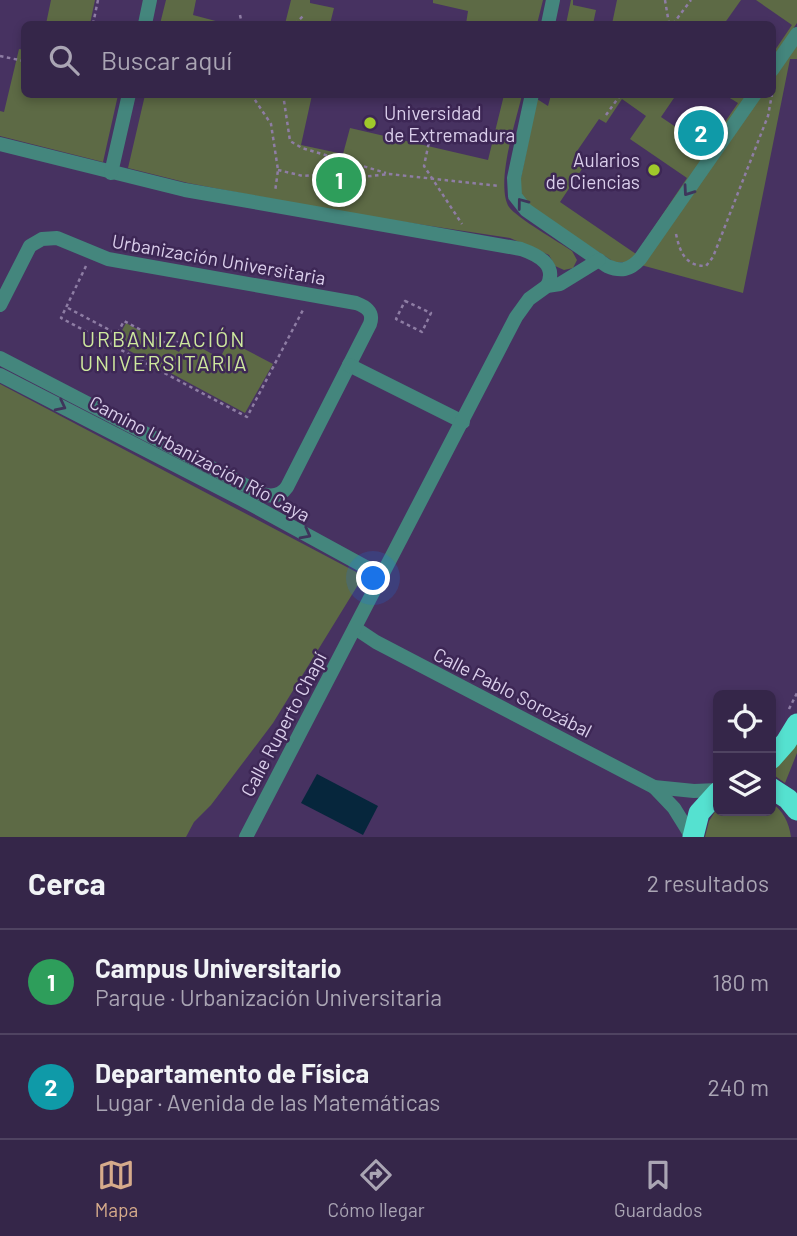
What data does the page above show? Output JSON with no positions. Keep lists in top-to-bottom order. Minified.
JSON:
{"streets":{"street":["Urbanización Universitaria","Camino Urbanización Río Caya","Calle Pablo Sorozábal","Calle Ruperto Chapí"]},"crossings":[["Calle Pablo Sorozábal","Calle Ruperto Chapí"]],"one_way":["Camino Urbanización Río Caya"],"districts":["URBANIZACIÓN UNIVERSITARIA"],"places":["Universidad de Extremadura","Aularios de Ciencias"],"page":{"search":"Buscar aquí","pins":["2","1"],"heading":["Cerca","2 resultados"],"list":[{"mark":"1","name":"Campus Universitario","note":"Parque · Urbanización Universitaria","value":"180 m"},{"mark":"2","name":"Departamento de Física","note":"Lugar · Avenida de las Matemáticas","value":"240 m"}],"nav":["Mapa","Cómo llegar","Guardados"]}}
